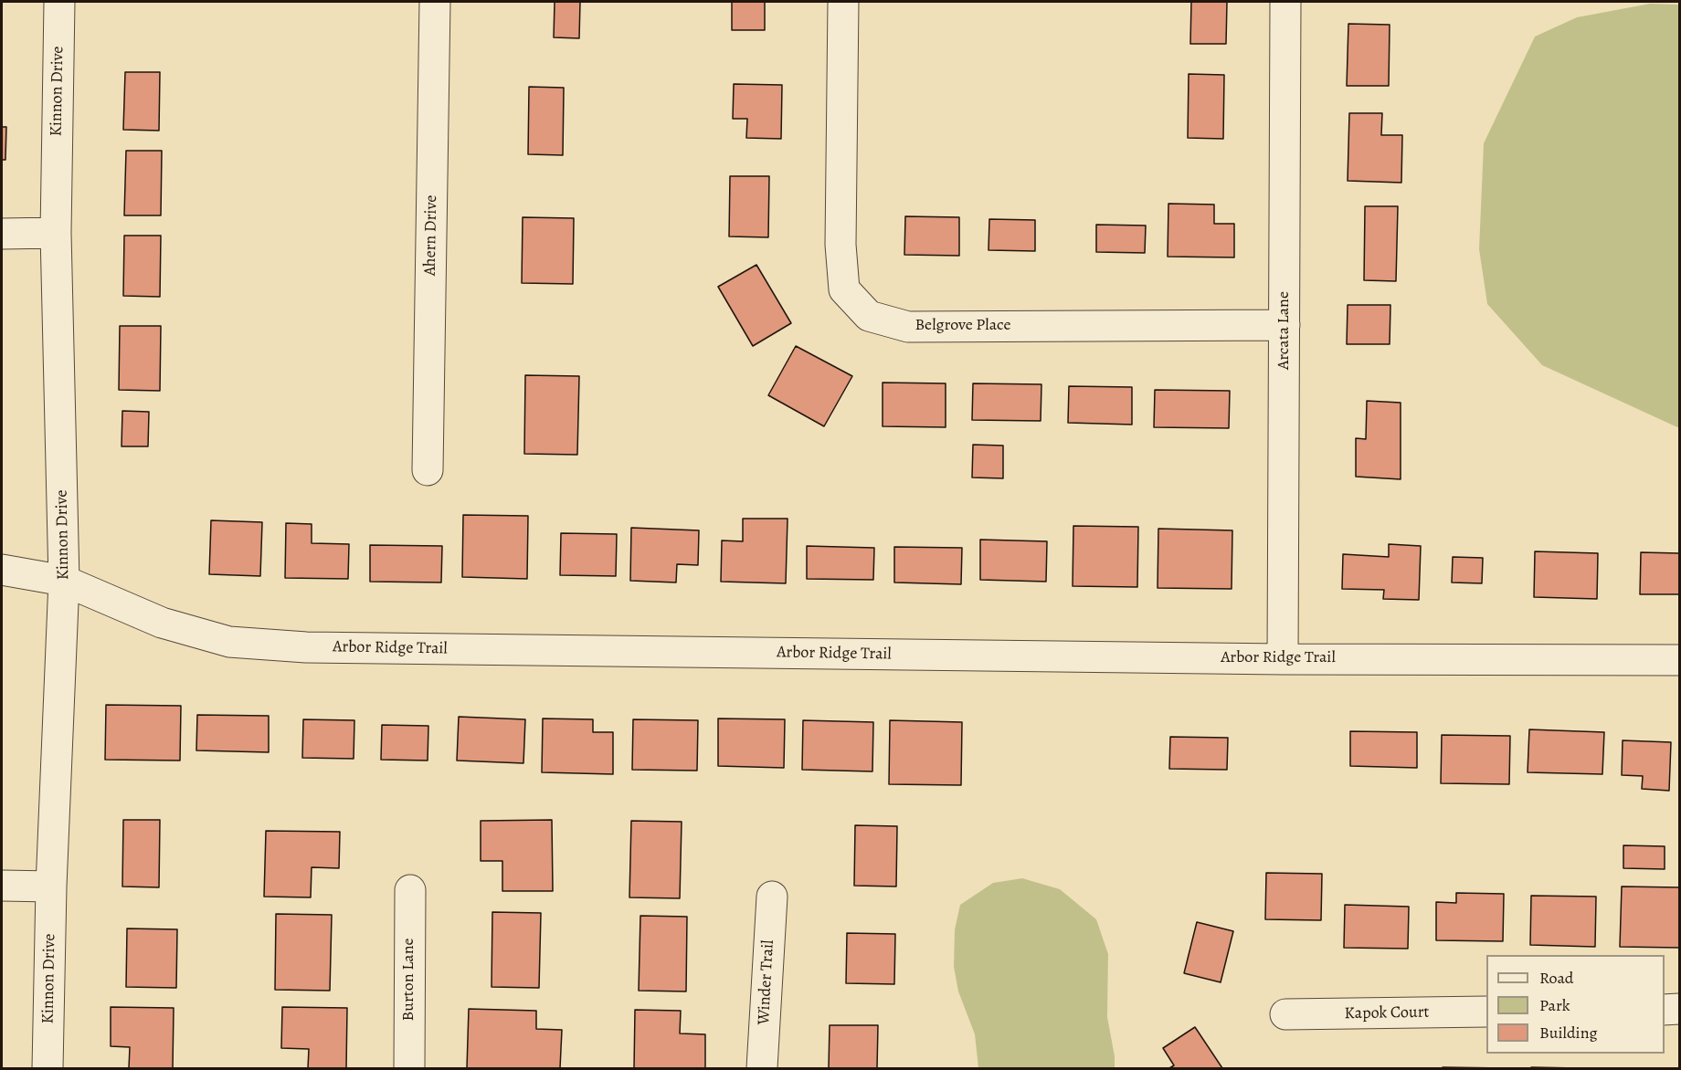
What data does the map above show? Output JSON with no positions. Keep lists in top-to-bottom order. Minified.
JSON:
{"streets":{"street":["Kinnon Drive","Ahern Drive","Belgrove Place","Arcata Lane","Arbor Ridge Trail","Burton Lane","Winder Trail","Kapok Court"]},"crossings":[["Kinnon Drive","Arbor Ridge Trail"],["Belgrove Place","Arcata Lane"],["Arcata Lane","Arbor Ridge Trail"]],"legend":["Road","Park","Building"]}
